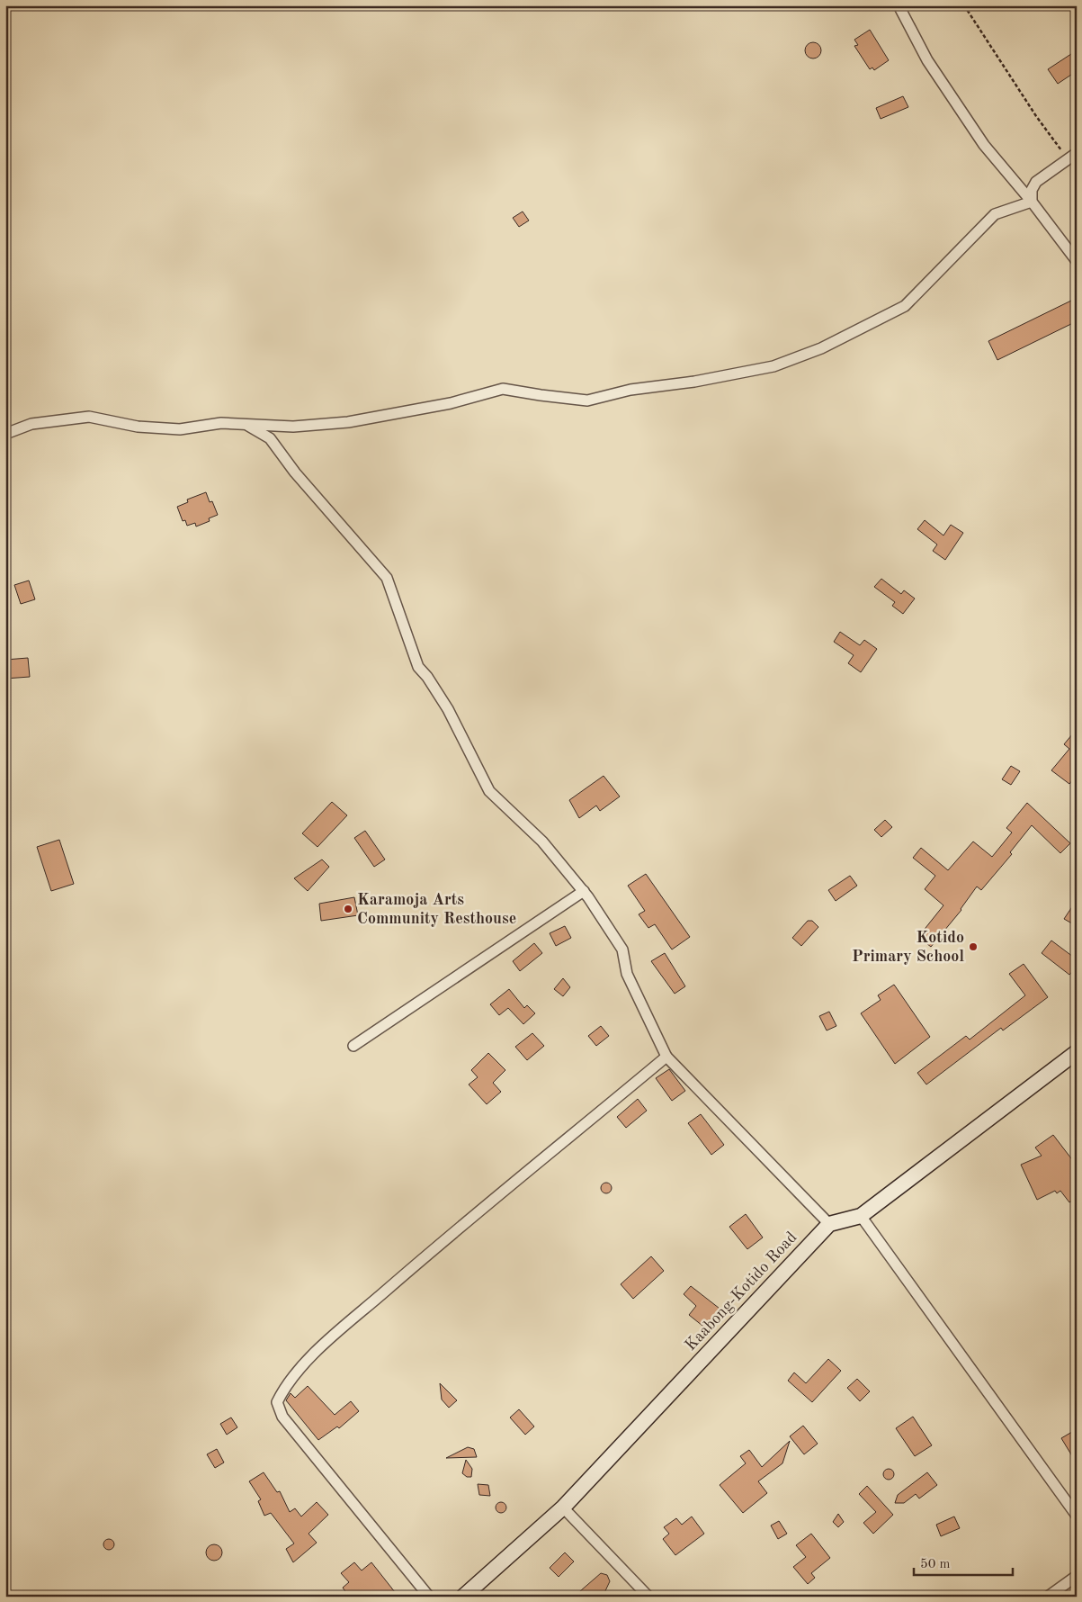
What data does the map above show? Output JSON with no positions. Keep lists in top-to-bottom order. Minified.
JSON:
{"streets":{"main road":["Kaabong-Kotido Road"]},"places":["Karamoja Arts Community Resthouse","Kotido Primary School"],"scale_bar":"50 m"}
